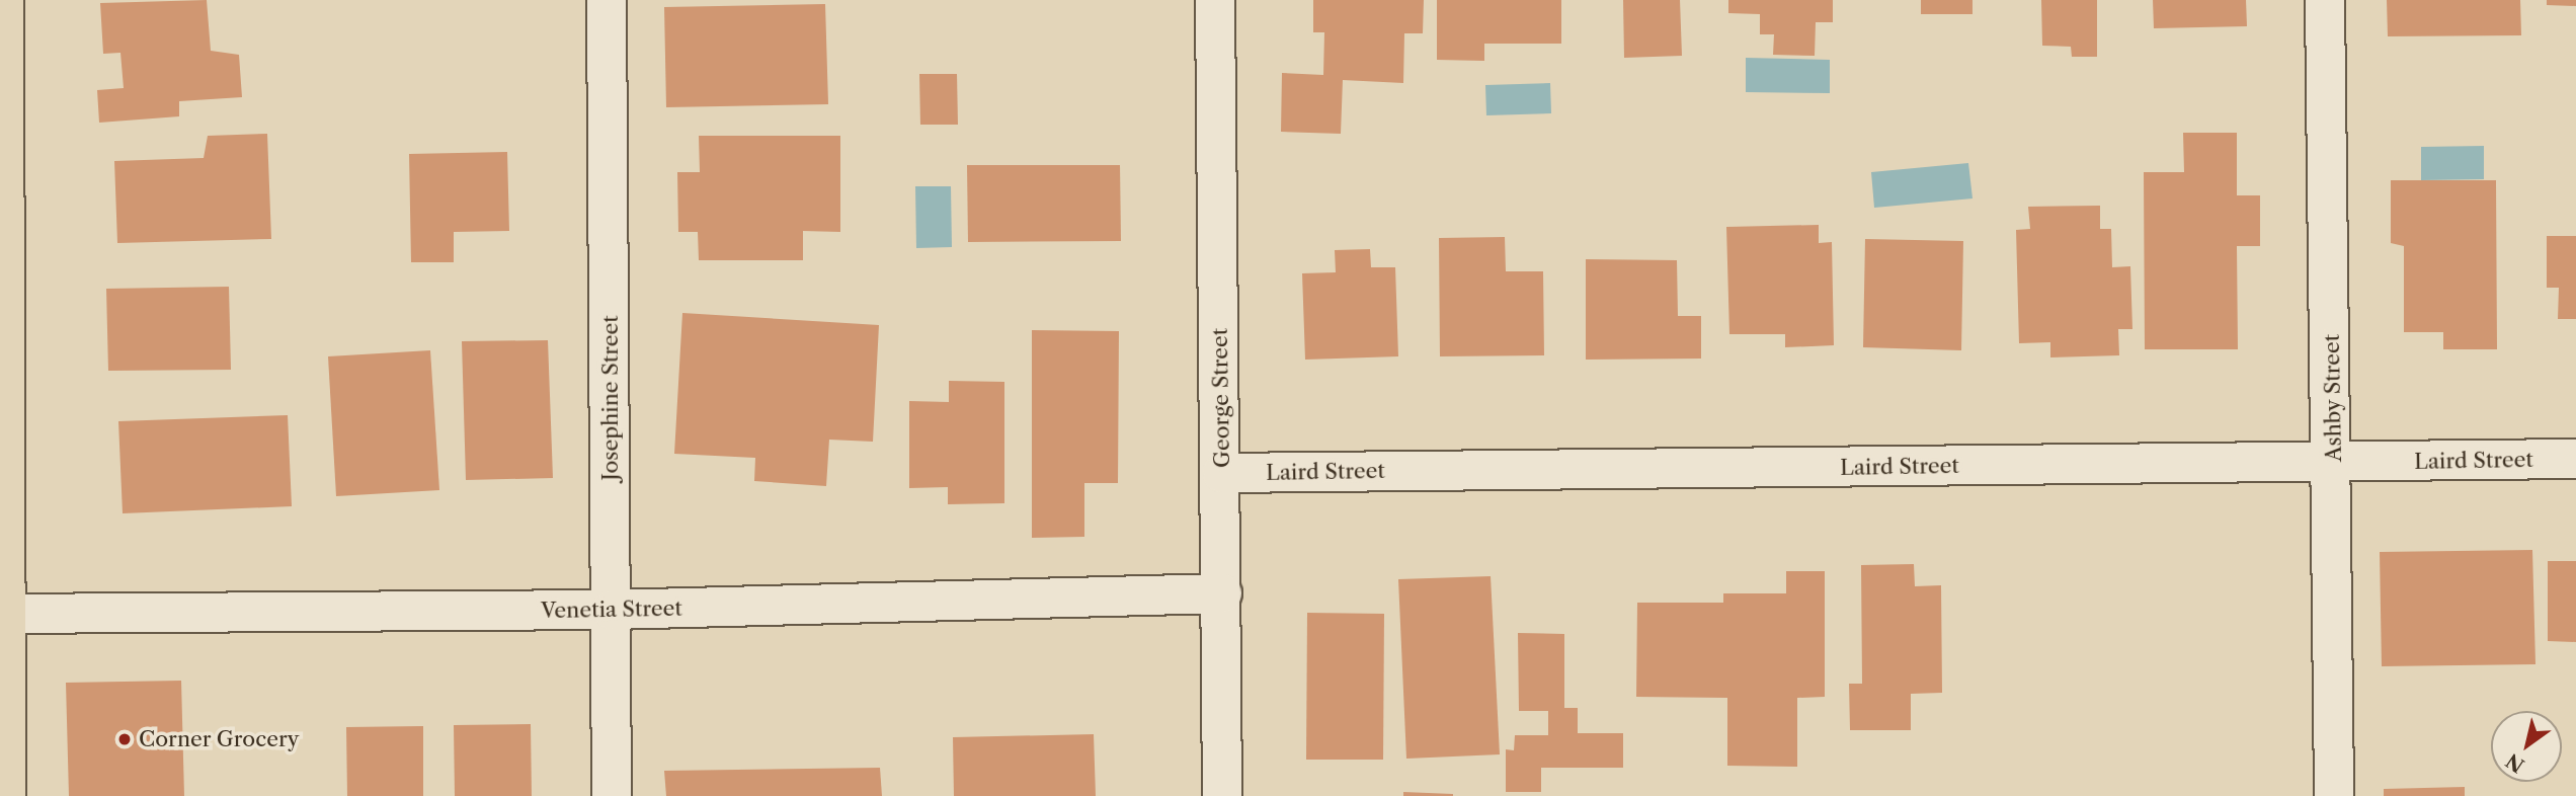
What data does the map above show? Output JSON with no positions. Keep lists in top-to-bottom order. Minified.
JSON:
{"streets":{"street":["Josephine Street","George Street","Ashby Street","Laird Street","Venetia Street"]},"crossings":[["Josephine Street","Venetia Street"],["George Street","Laird Street"],["George Street","Venetia Street"],["Ashby Street","Laird Street"]],"places":["Corner Grocery"],"north":"bottom left"}
